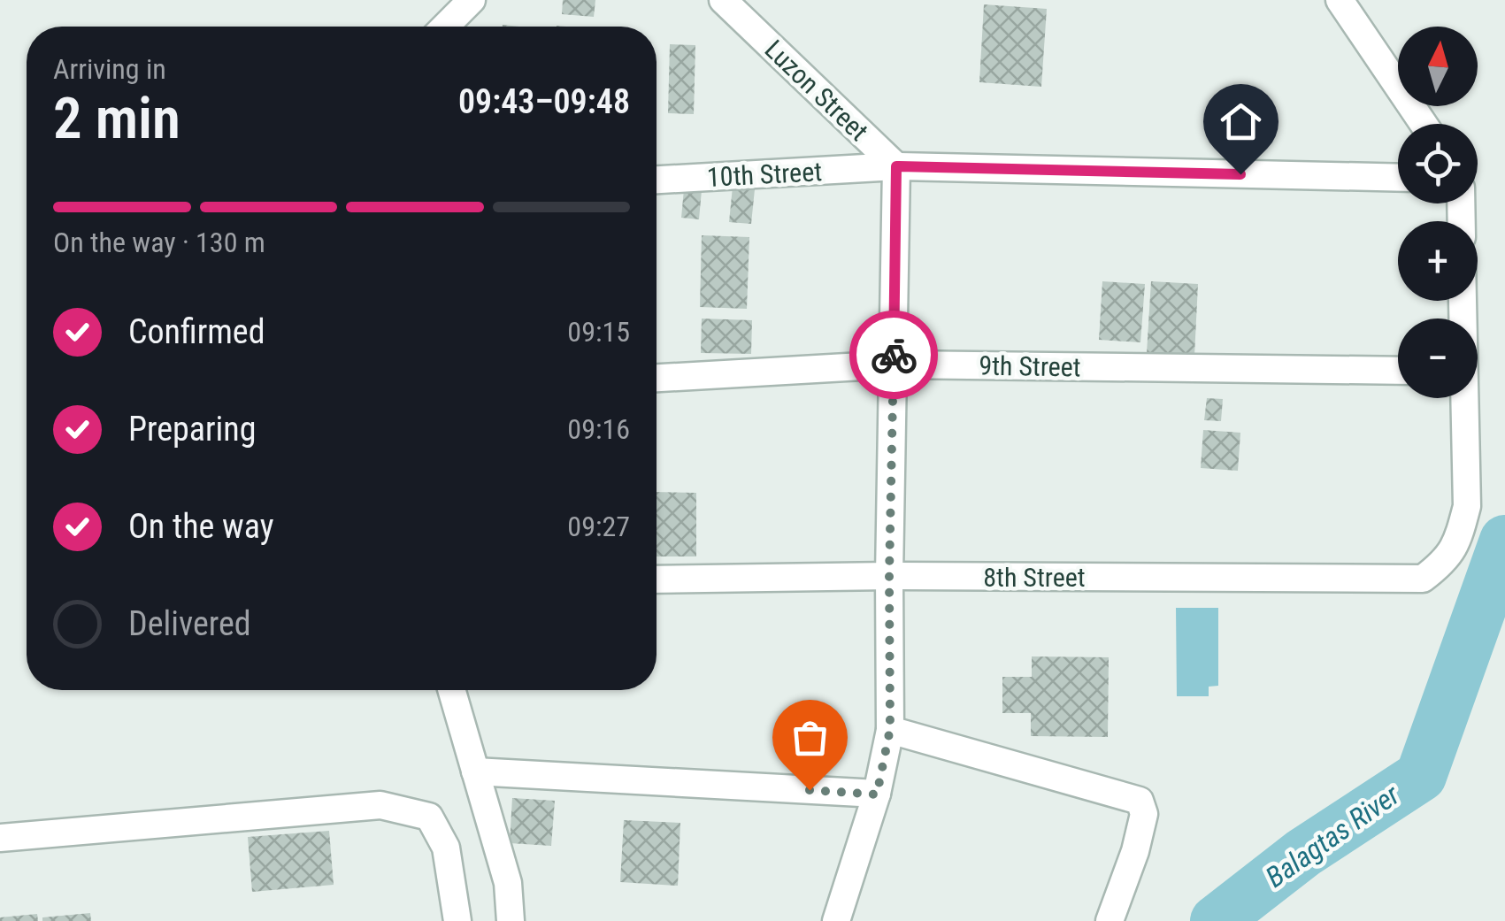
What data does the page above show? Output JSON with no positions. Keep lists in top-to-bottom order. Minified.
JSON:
{"streets":{"street":["Luzon Street","10th Street","9th Street","8th Street"]},"crossings":[["Luzon Street","10th Street"]],"water":["Balagtas River"],"north":"top","page":{"map_buttons":["+","−"],"heading":["2 min","Arriving in","09:43–09:48"],"bar":"On the way · 130 m","list":[["Confirmed","09:15"],["Preparing","09:16"],["On the way","09:27"],"Delivered"]}}
